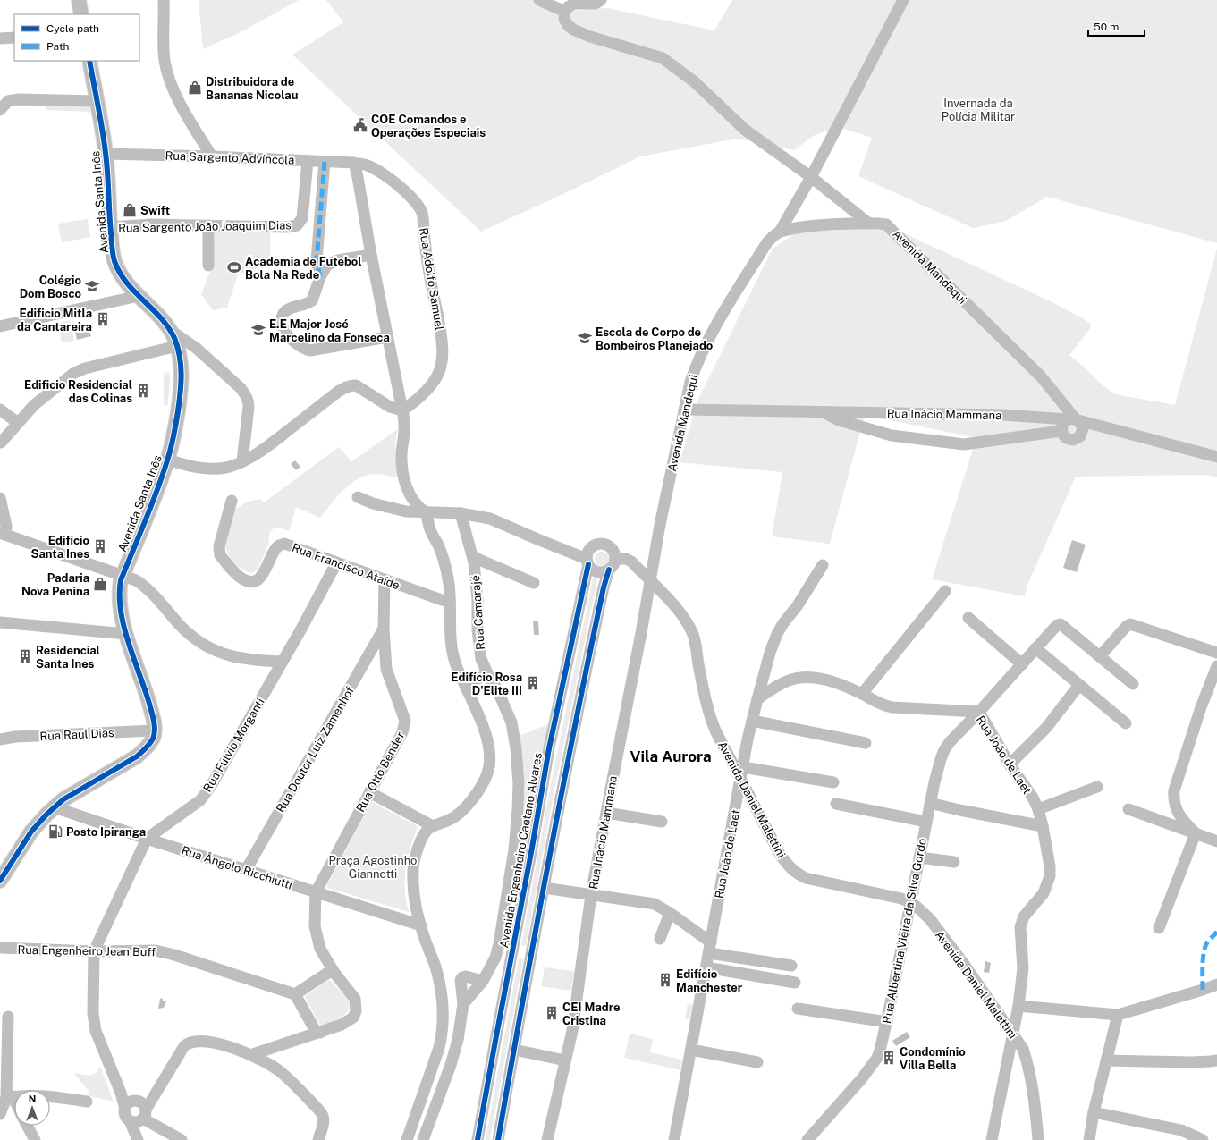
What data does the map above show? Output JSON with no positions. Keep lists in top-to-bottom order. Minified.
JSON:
{"streets":{"main road":["Avenida Santa Inês"],"street":["Rua Sargento Advíncola","Rua Sargento João Joaquim Dias","Avenida Mandaqui","Rua Adolfo Samuel","Rua Inácio Mammana","Rua Francisco Ataíde","Rua Camarajé","Rua Raul Dias","Rua Fulvio Morganti","Rua Doutor Luiz Zamenhof","Rua João de Laet","Rua Otto Bender","Avenida Daniel Malettini","Avenida Engenheiro Caetano Alvares","Rua Ângelo Ricchiutti","Rua Albertina Vieira da Silva Gordo","Rua Engenheiro Jean Buff"]},"crossings":[["Rua Sargento Advíncola","Avenida Santa Inês"],["Rua Sargento Advíncola","Rua Sargento João Joaquim Dias"],["Rua Sargento Advíncola","Rua Adolfo Samuel"],["Avenida Santa Inês","Rua Sargento João Joaquim Dias"],["Avenida Santa Inês","Rua Raul Dias"],["Avenida Mandaqui","Rua Inácio Mammana"],["Rua Inácio Mammana","Avenida Daniel Malettini"],["Rua Francisco Ataíde","Rua Fulvio Morganti"],["Rua Francisco Ataíde","Rua Otto Bender"],["Rua Fulvio Morganti","Rua Ângelo Ricchiutti"],["Rua Fulvio Morganti","Rua Engenheiro Jean Buff"],["Rua Doutor Luiz Zamenhof","Rua Otto Bender"],["Rua Doutor Luiz Zamenhof","Rua Ângelo Ricchiutti"],["Rua João de Laet","Avenida Daniel Malettini"],["Rua João de Laet","Rua Albertina Vieira da Silva Gordo"],["Rua Otto Bender","Rua Ângelo Ricchiutti"],["Avenida Daniel Malettini","Avenida Engenheiro Caetano Alvares"],["Avenida Daniel Malettini","Rua Albertina Vieira da Silva Gordo"]],"districts":["Vila Aurora"],"parks":["Invernada da Polícia Militar","Praça Agostinho Giannotti"],"places":{"shop":["Distribuidora de Bananas Nicolau","Swift","Padaria Nova Penina"],"public building":["COE Comandos e Operações Especiais"],"sports":["Academia de Futebol Bola Na Rede"],"school or university":["Colégio Dom Bosco","E.E Major José Marcelino da Fonseca","Escola de Corpo de Bombeiros Planejado"],"building":["Edificio Mitla da Cantareira","Edificio Residencial das Colinas","Edifício Santa Ines","Residencial Santa Ines","Edifício Rosa D'Elite III","Edifício Manchester","CEI Madre Cristina","Condomínio Villa Bella"],"fuel station":["Posto Ipiranga"]},"legend":["Cycle path","Path"],"scale_bar":"50 m","north":"top"}
